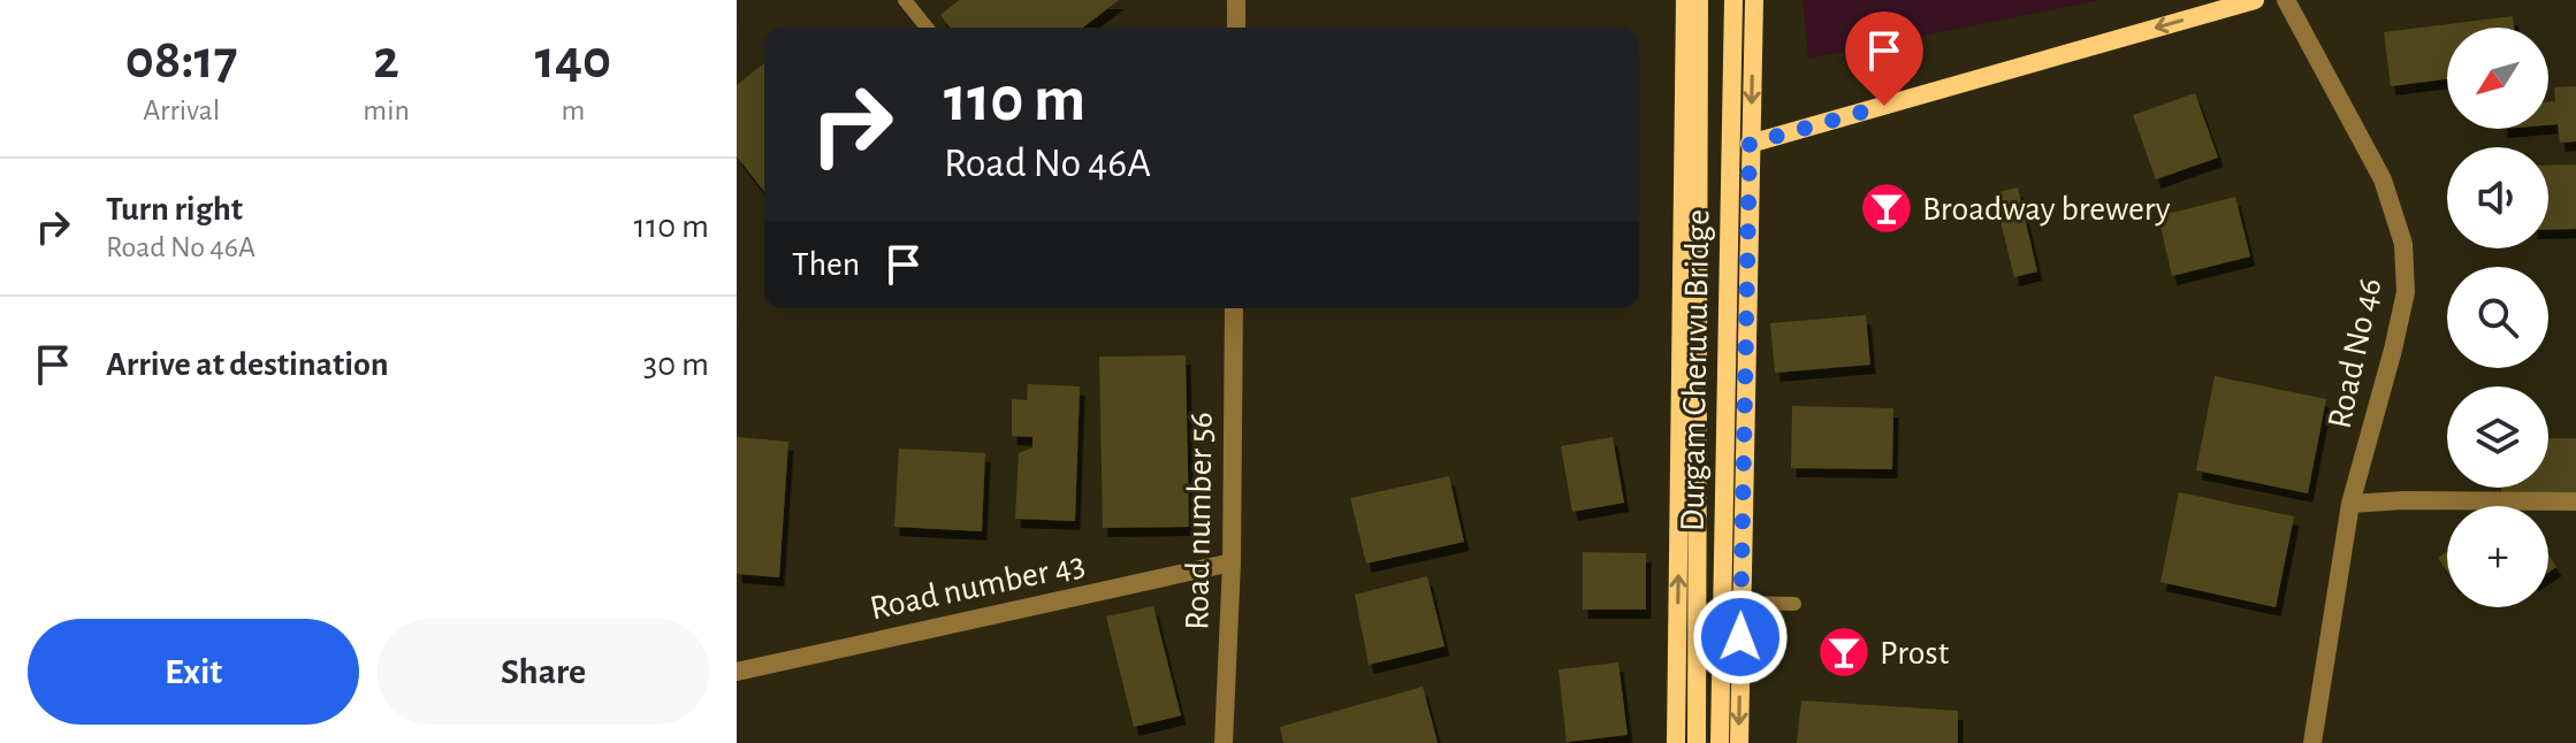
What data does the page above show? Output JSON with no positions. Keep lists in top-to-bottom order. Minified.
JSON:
{"streets":{"main road":["Durgam Cheruvu Bridge"],"street":["Road No 46","Road number 56","Road number 43"]},"crossings":[["Road number 56","Road number 43"]],"places":{"bar":["Broadway brewery","Prost"]},"north":"bottom left","page":{"eta":["08:17","Arrival","2","min","140","m"],"map_buttons":"+","turn":["110 m","Road No 46A"],"list":[{"name":"Turn right","note":"Road No 46A","value":"110 m"},{"name":"Arrive at destination","value":"30 m"}],"then":"Then","buttons":["Exit","Share"]}}
